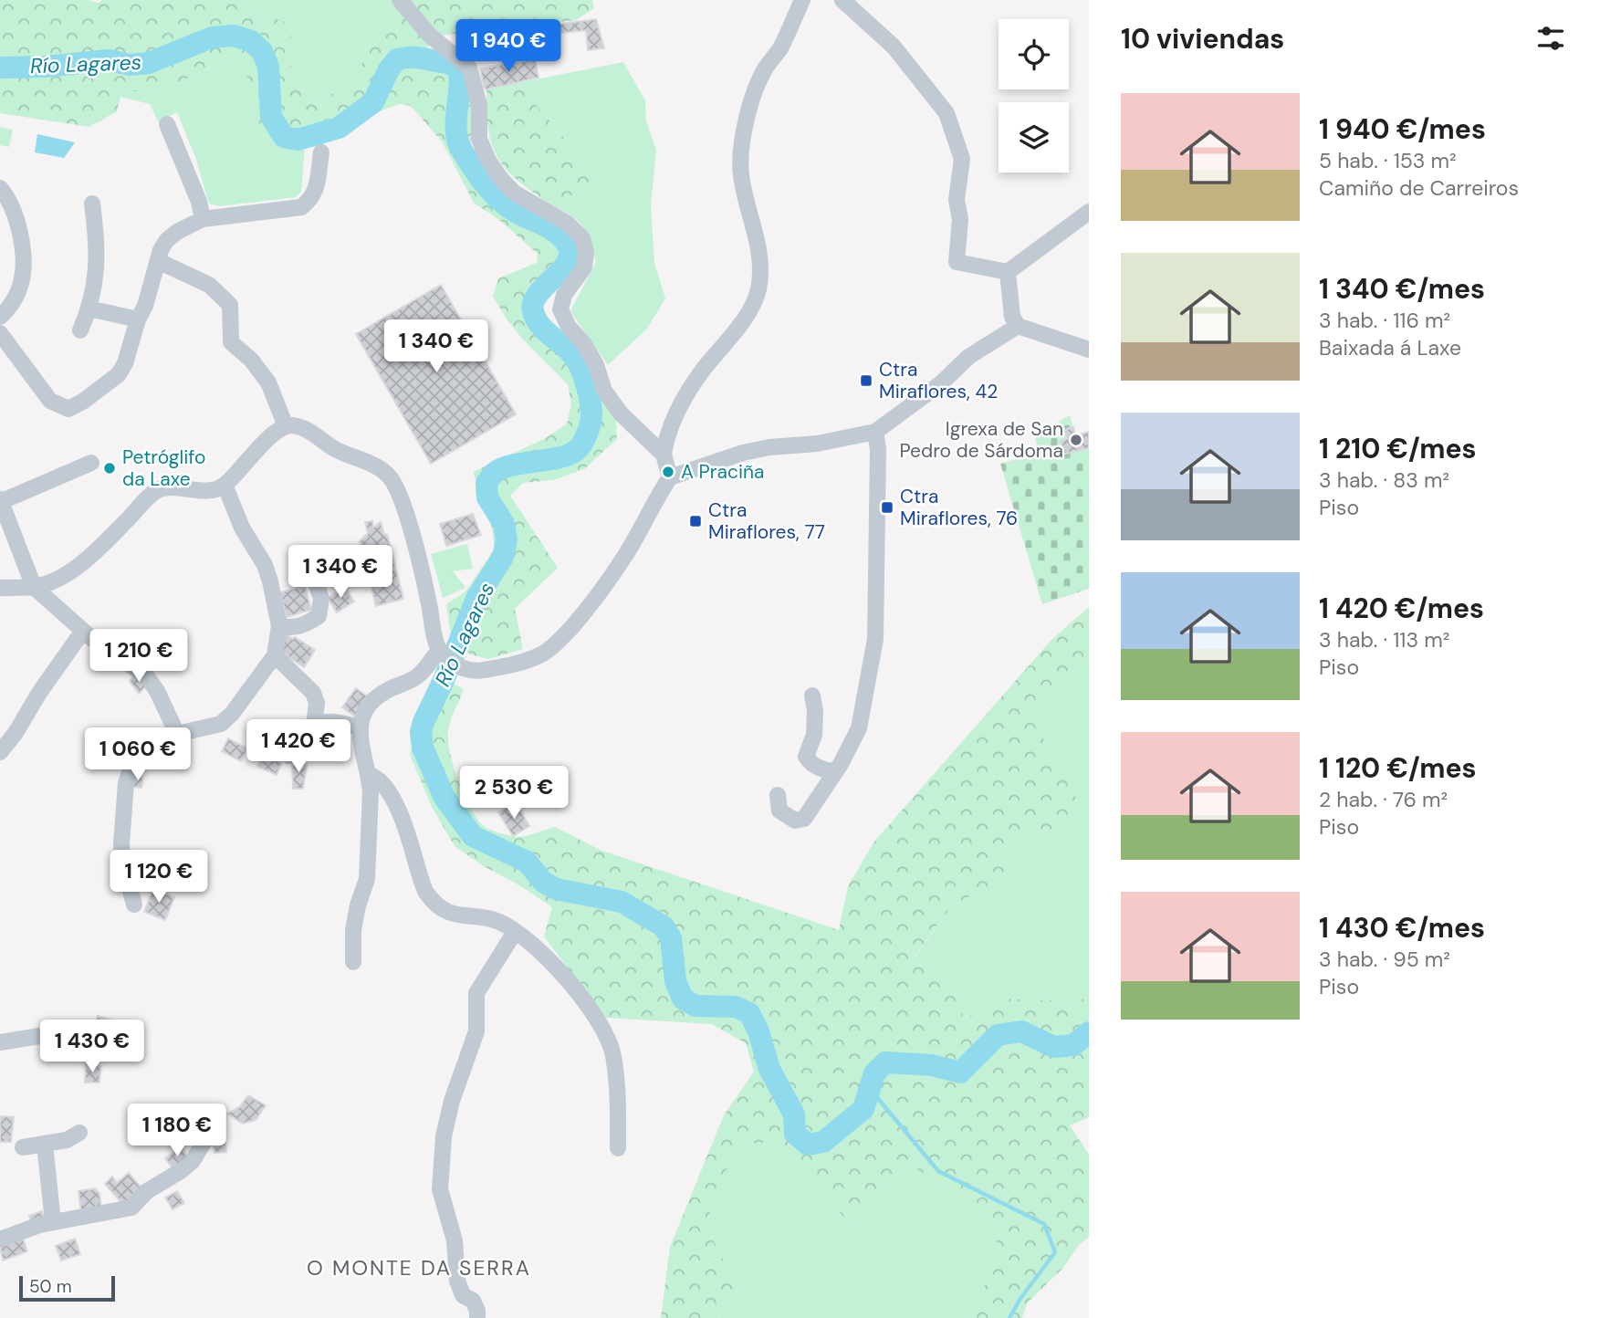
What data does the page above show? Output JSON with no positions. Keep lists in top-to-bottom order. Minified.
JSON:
{"districts":["O MONTE DA SERRA"],"water":["Río Lagares"],"places":{"transit":["Ctra Miraflores, 42","Ctra Miraflores, 76","Ctra Miraflores, 77"],"other":["Igrexa de San Pedro de Sárdoma","Petróglifo da Laxe","A Praciña"]},"scale_bar":"50 m","page":{"heading":"10 viviendas","price":["1 940 €","1 340 €","1 340 €","1 210 €","1 420 €","1 060 €","2 530 €","1 120 €","1 430 €","1 180 €"],"list":[{"name":"1 940 €/mes","note":"5 hab. · 153 m² · Camiño de Carreiros"},{"name":"1 340 €/mes","note":"3 hab. · 116 m² · Baixada á Laxe"},{"name":"1 210 €/mes","note":"3 hab. · 83 m² · Piso"},{"name":"1 420 €/mes","note":"3 hab. · 113 m² · Piso"},{"name":"1 120 €/mes","note":"2 hab. · 76 m² · Piso"},{"name":"1 430 €/mes","note":"3 hab. · 95 m² · Piso"}],"scale":"50 m"}}
